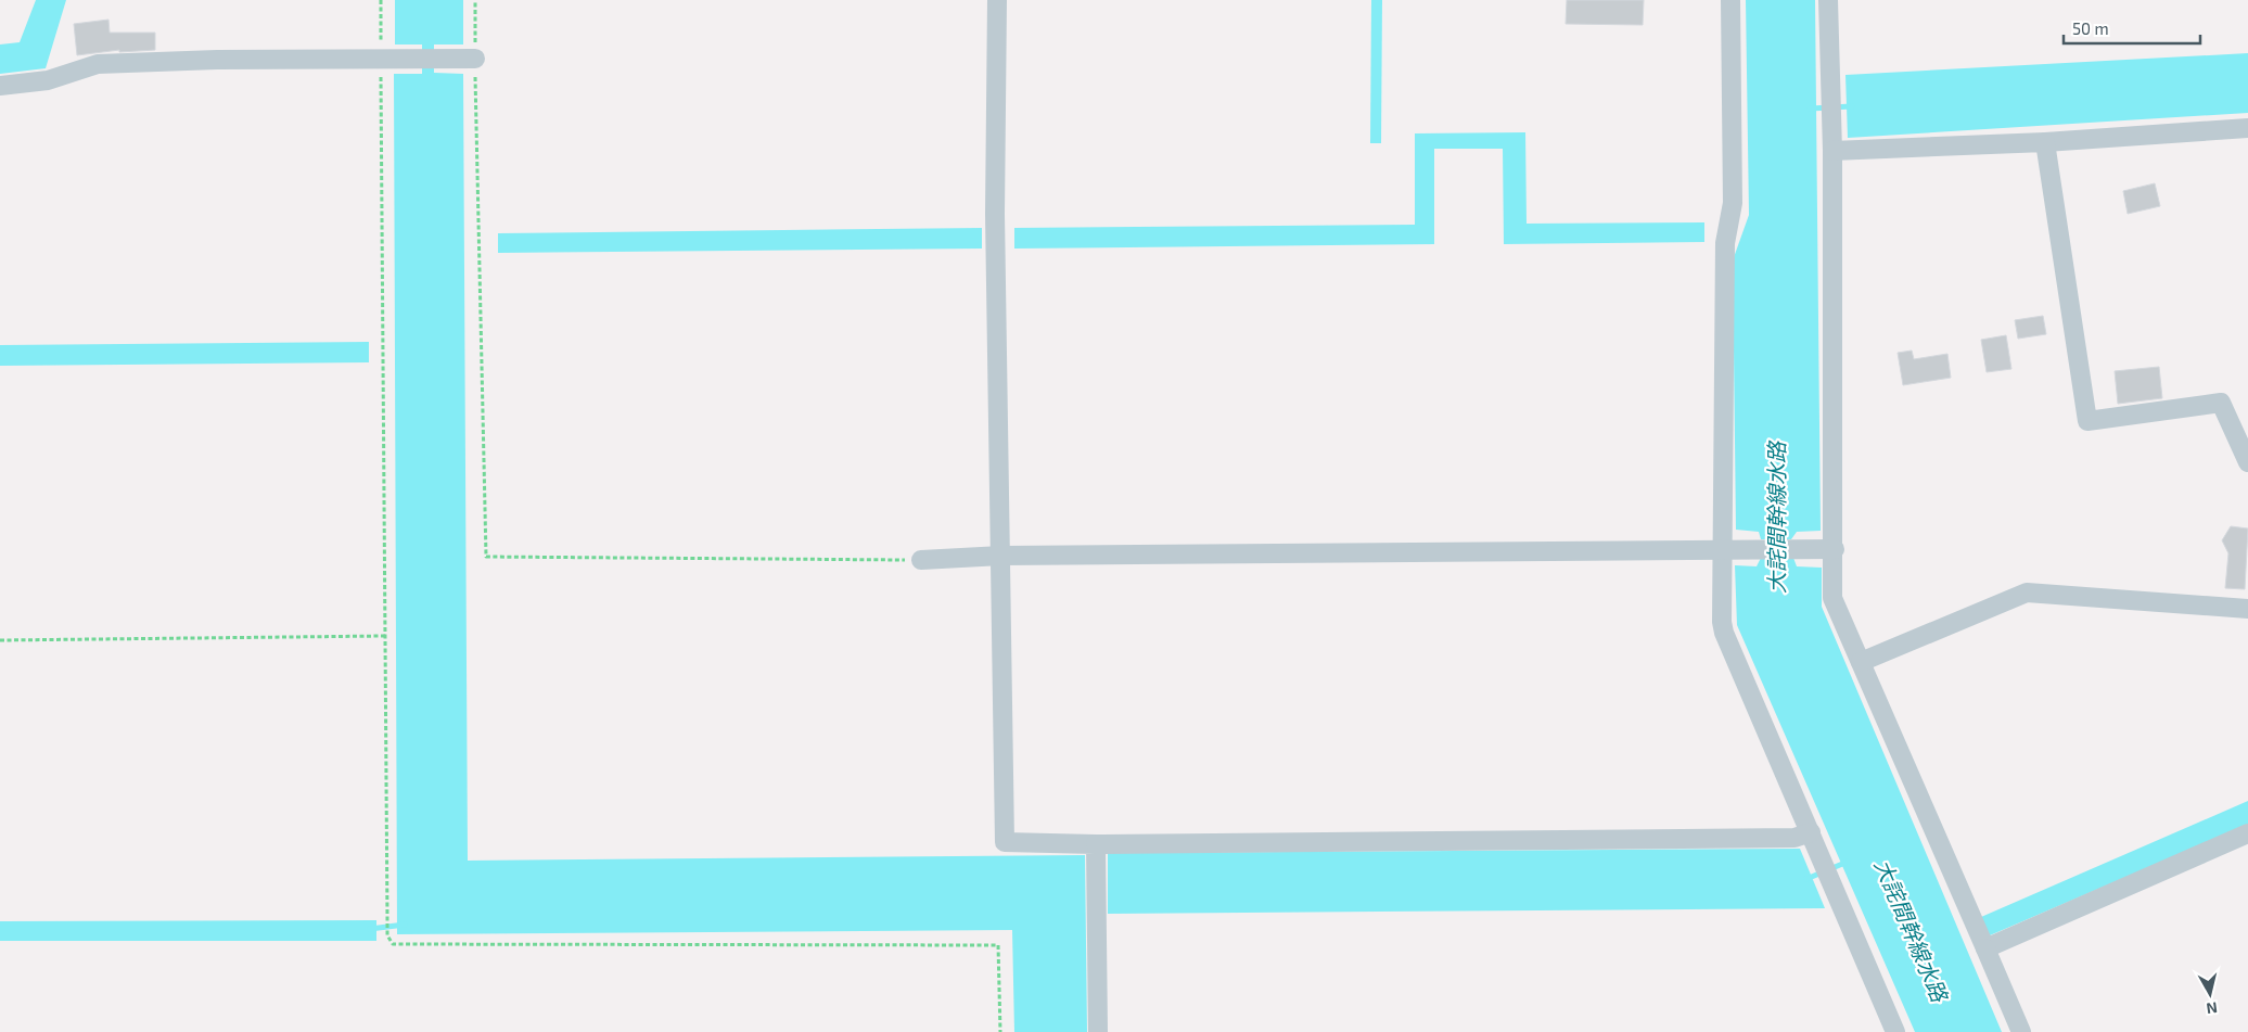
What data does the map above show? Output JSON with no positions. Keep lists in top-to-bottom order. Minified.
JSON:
{"water":["大詫間幹線水路"],"scale_bar":"50 m","north":"bottom"}
